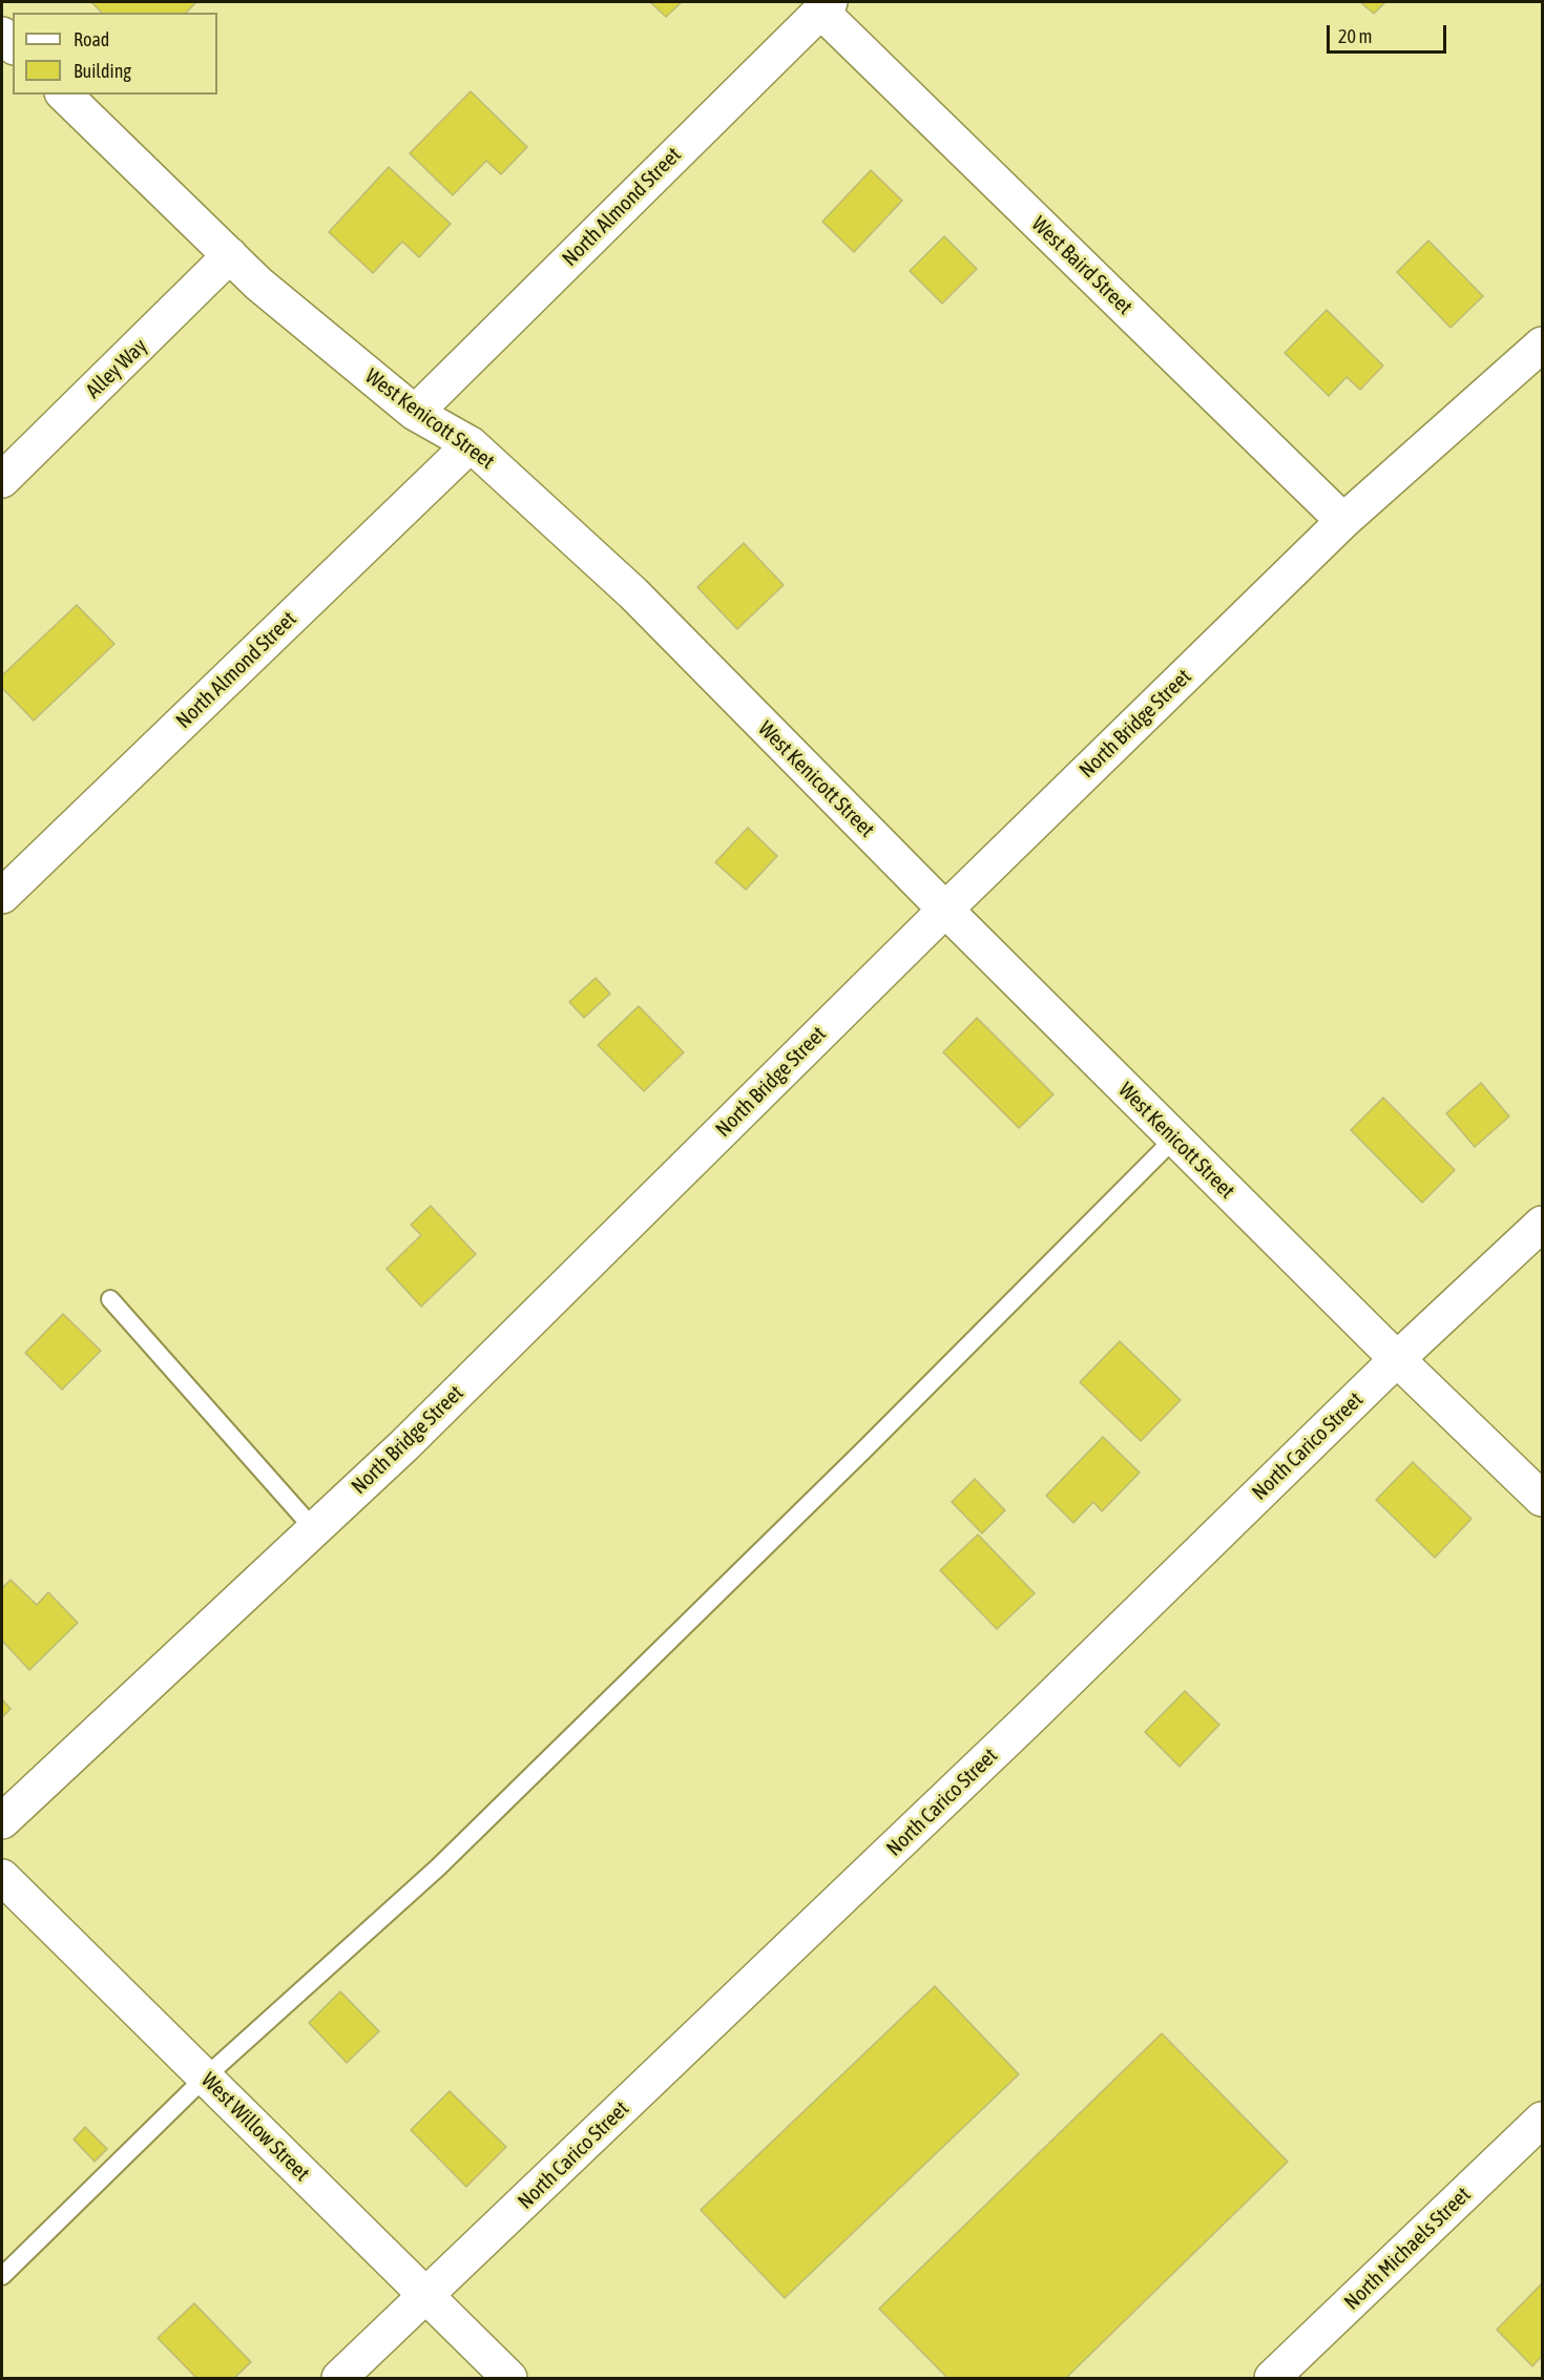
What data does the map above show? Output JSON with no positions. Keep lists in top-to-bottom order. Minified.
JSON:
{"streets":{"street":["North Almond Street","West Baird Street","Alley Way","West Kenicott Street","North Bridge Street","North Carico Street","West Willow Street","North Michaels Street"]},"crossings":[["North Almond Street","West Baird Street"],["North Almond Street","West Kenicott Street"],["West Baird Street","North Bridge Street"],["Alley Way","West Kenicott Street"],["West Kenicott Street","North Bridge Street"],["West Kenicott Street","North Carico Street"],["North Carico Street","West Willow Street"]],"legend":["Road","Building"],"scale_bar":"20 m"}
